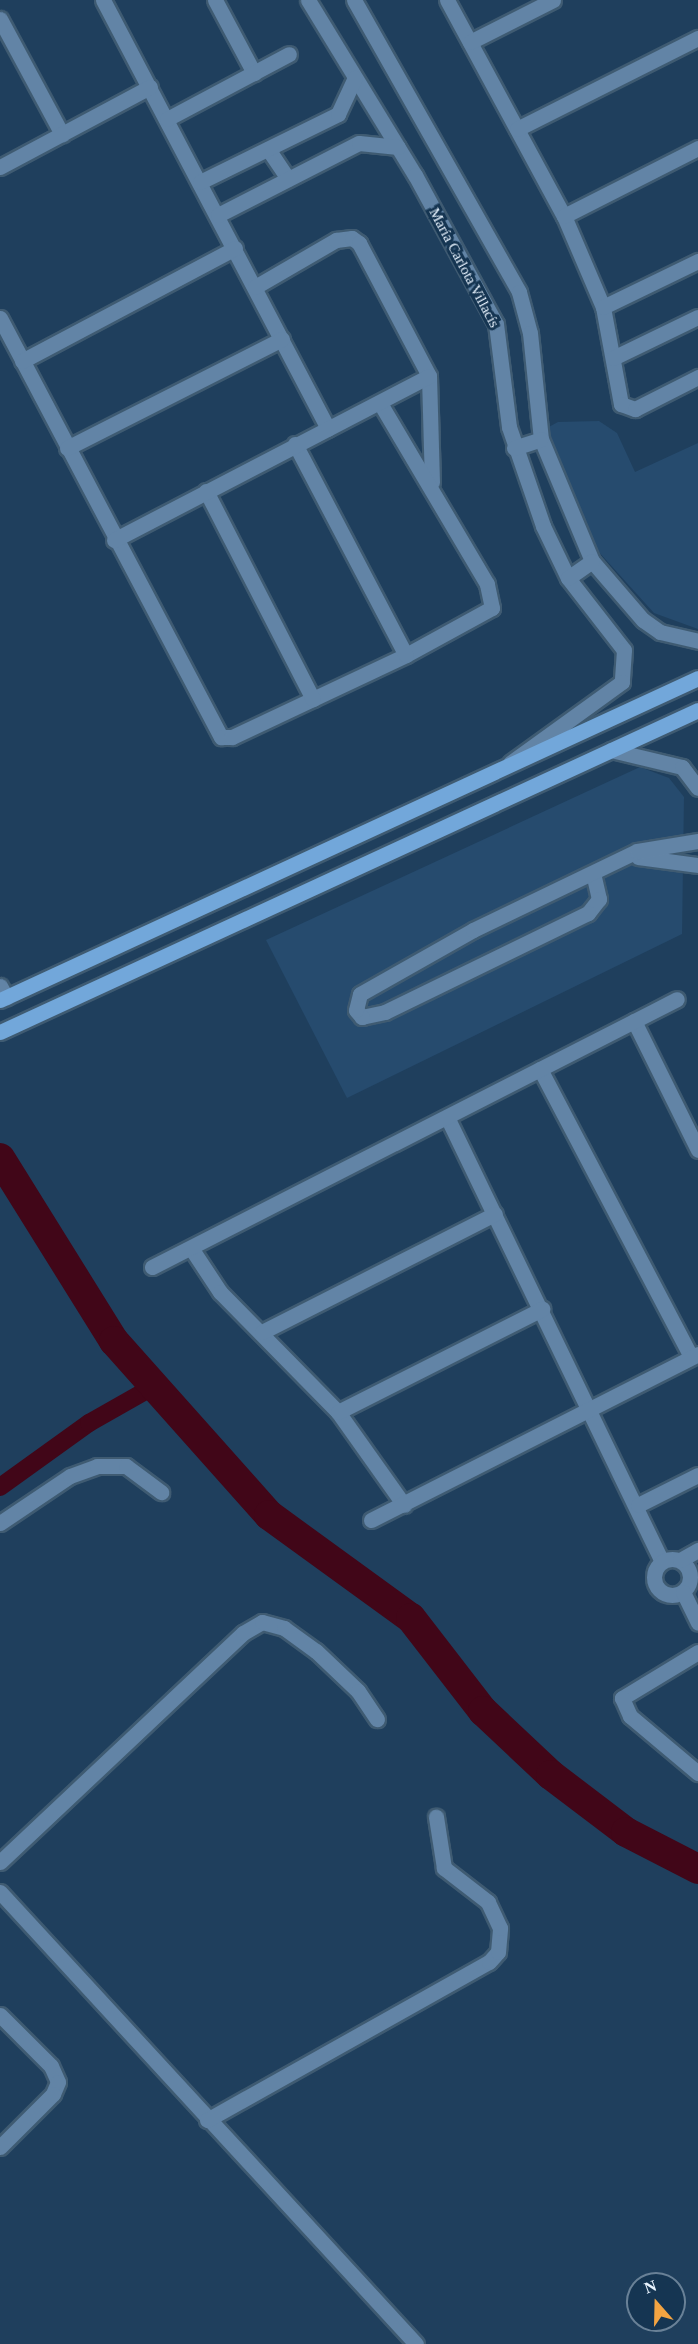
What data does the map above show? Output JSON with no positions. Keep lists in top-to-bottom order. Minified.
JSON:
{"streets":{"street":["María Carlota Villacís"]},"north":"top"}
